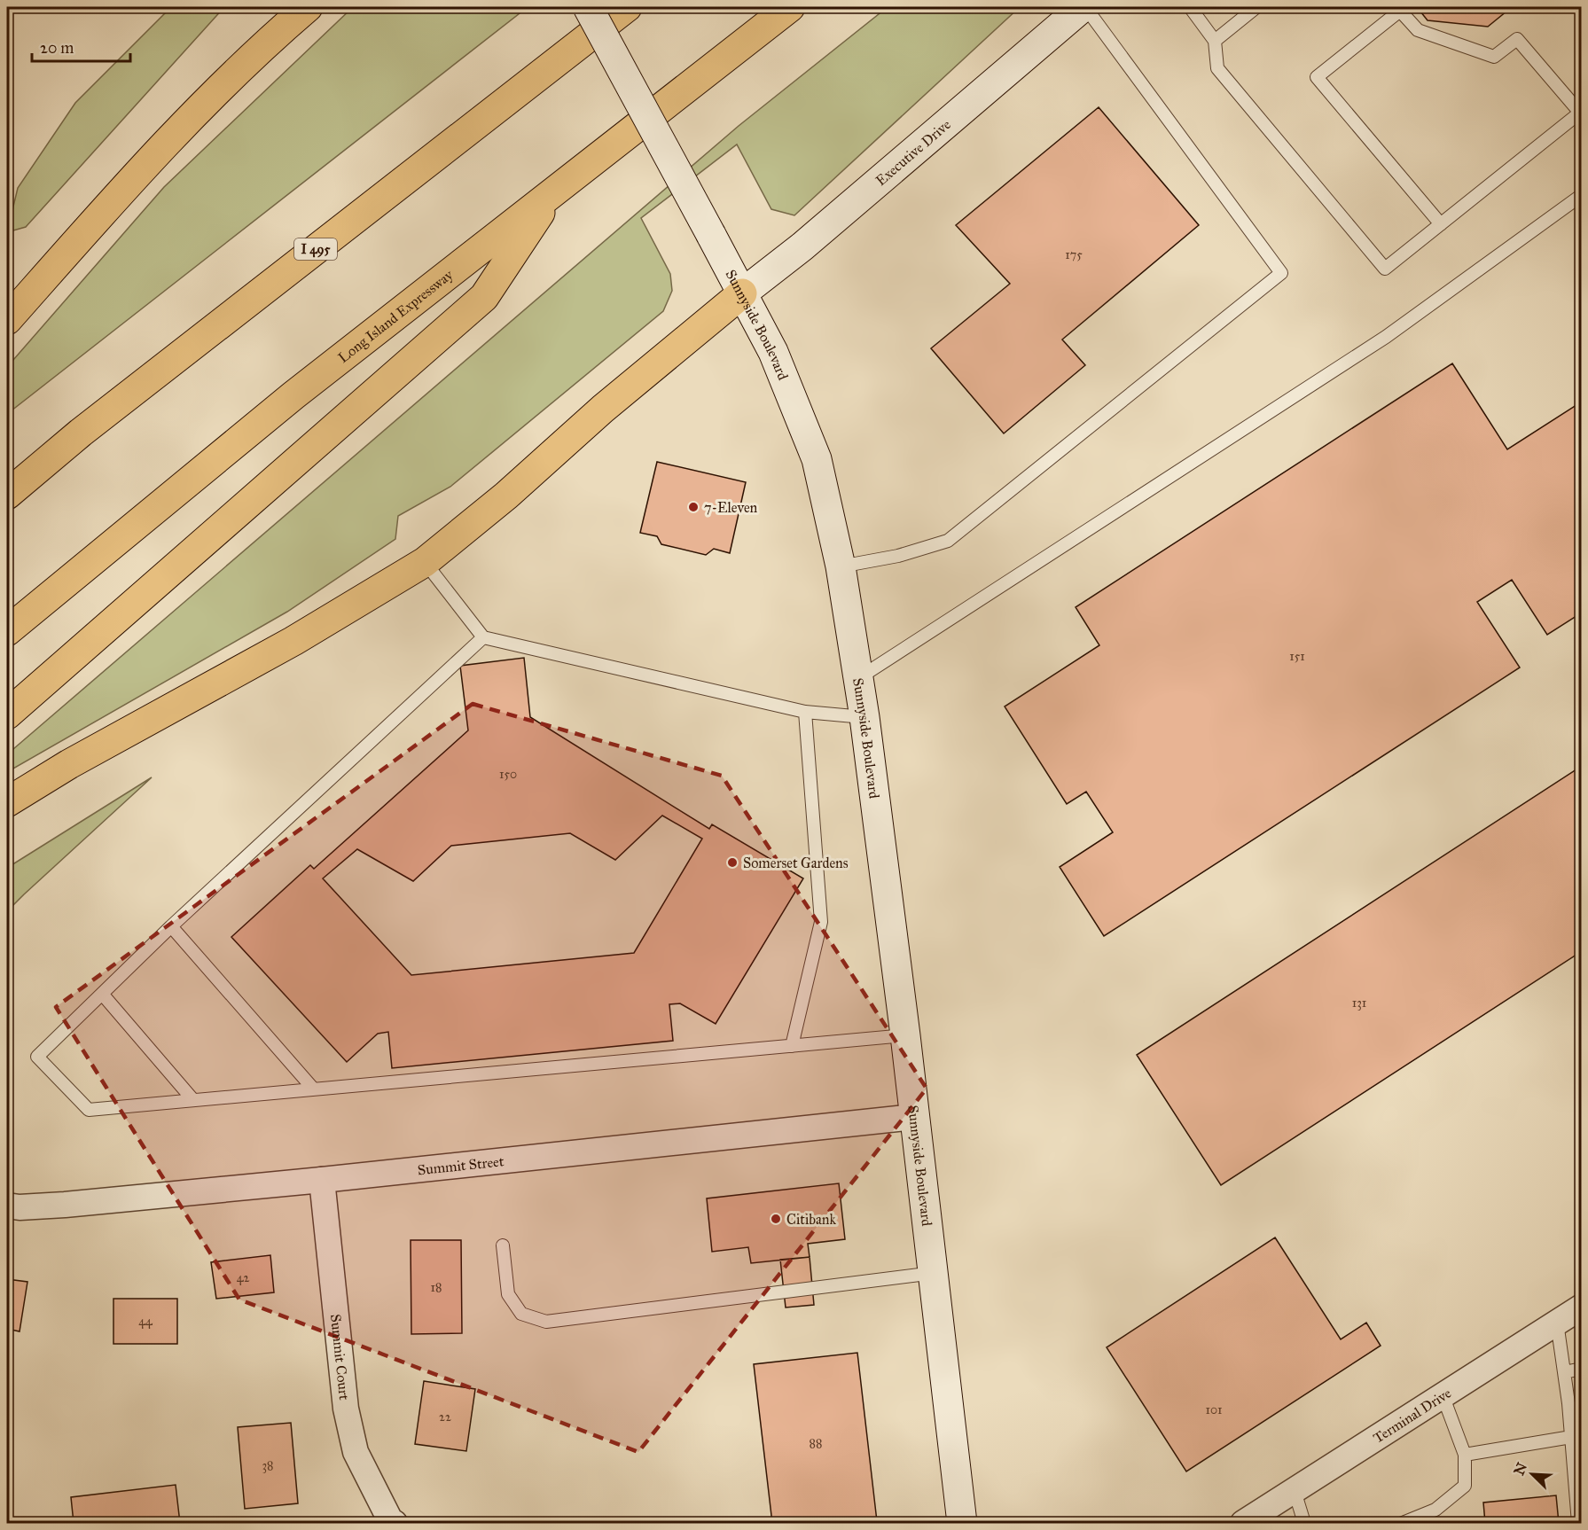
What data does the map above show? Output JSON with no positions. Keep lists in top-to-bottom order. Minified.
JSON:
{"streets":{"highway":["I 495","Long Island Expressway"],"main road":["Executive Drive","Sunnyside Boulevard"],"street":["Summit Street","Summit Court","Terminal Drive"]},"crossings":[["Executive Drive","Sunnyside Boulevard"],["Sunnyside Boulevard","Summit Street"],["Summit Street","Summit Court"]],"places":["7-Eleven","Somerset Gardens","Citibank"],"house_numbers":["175","151","150","131","42","18","44","101","22","88","38"],"scale_bar":"20 m","north":"top left"}
